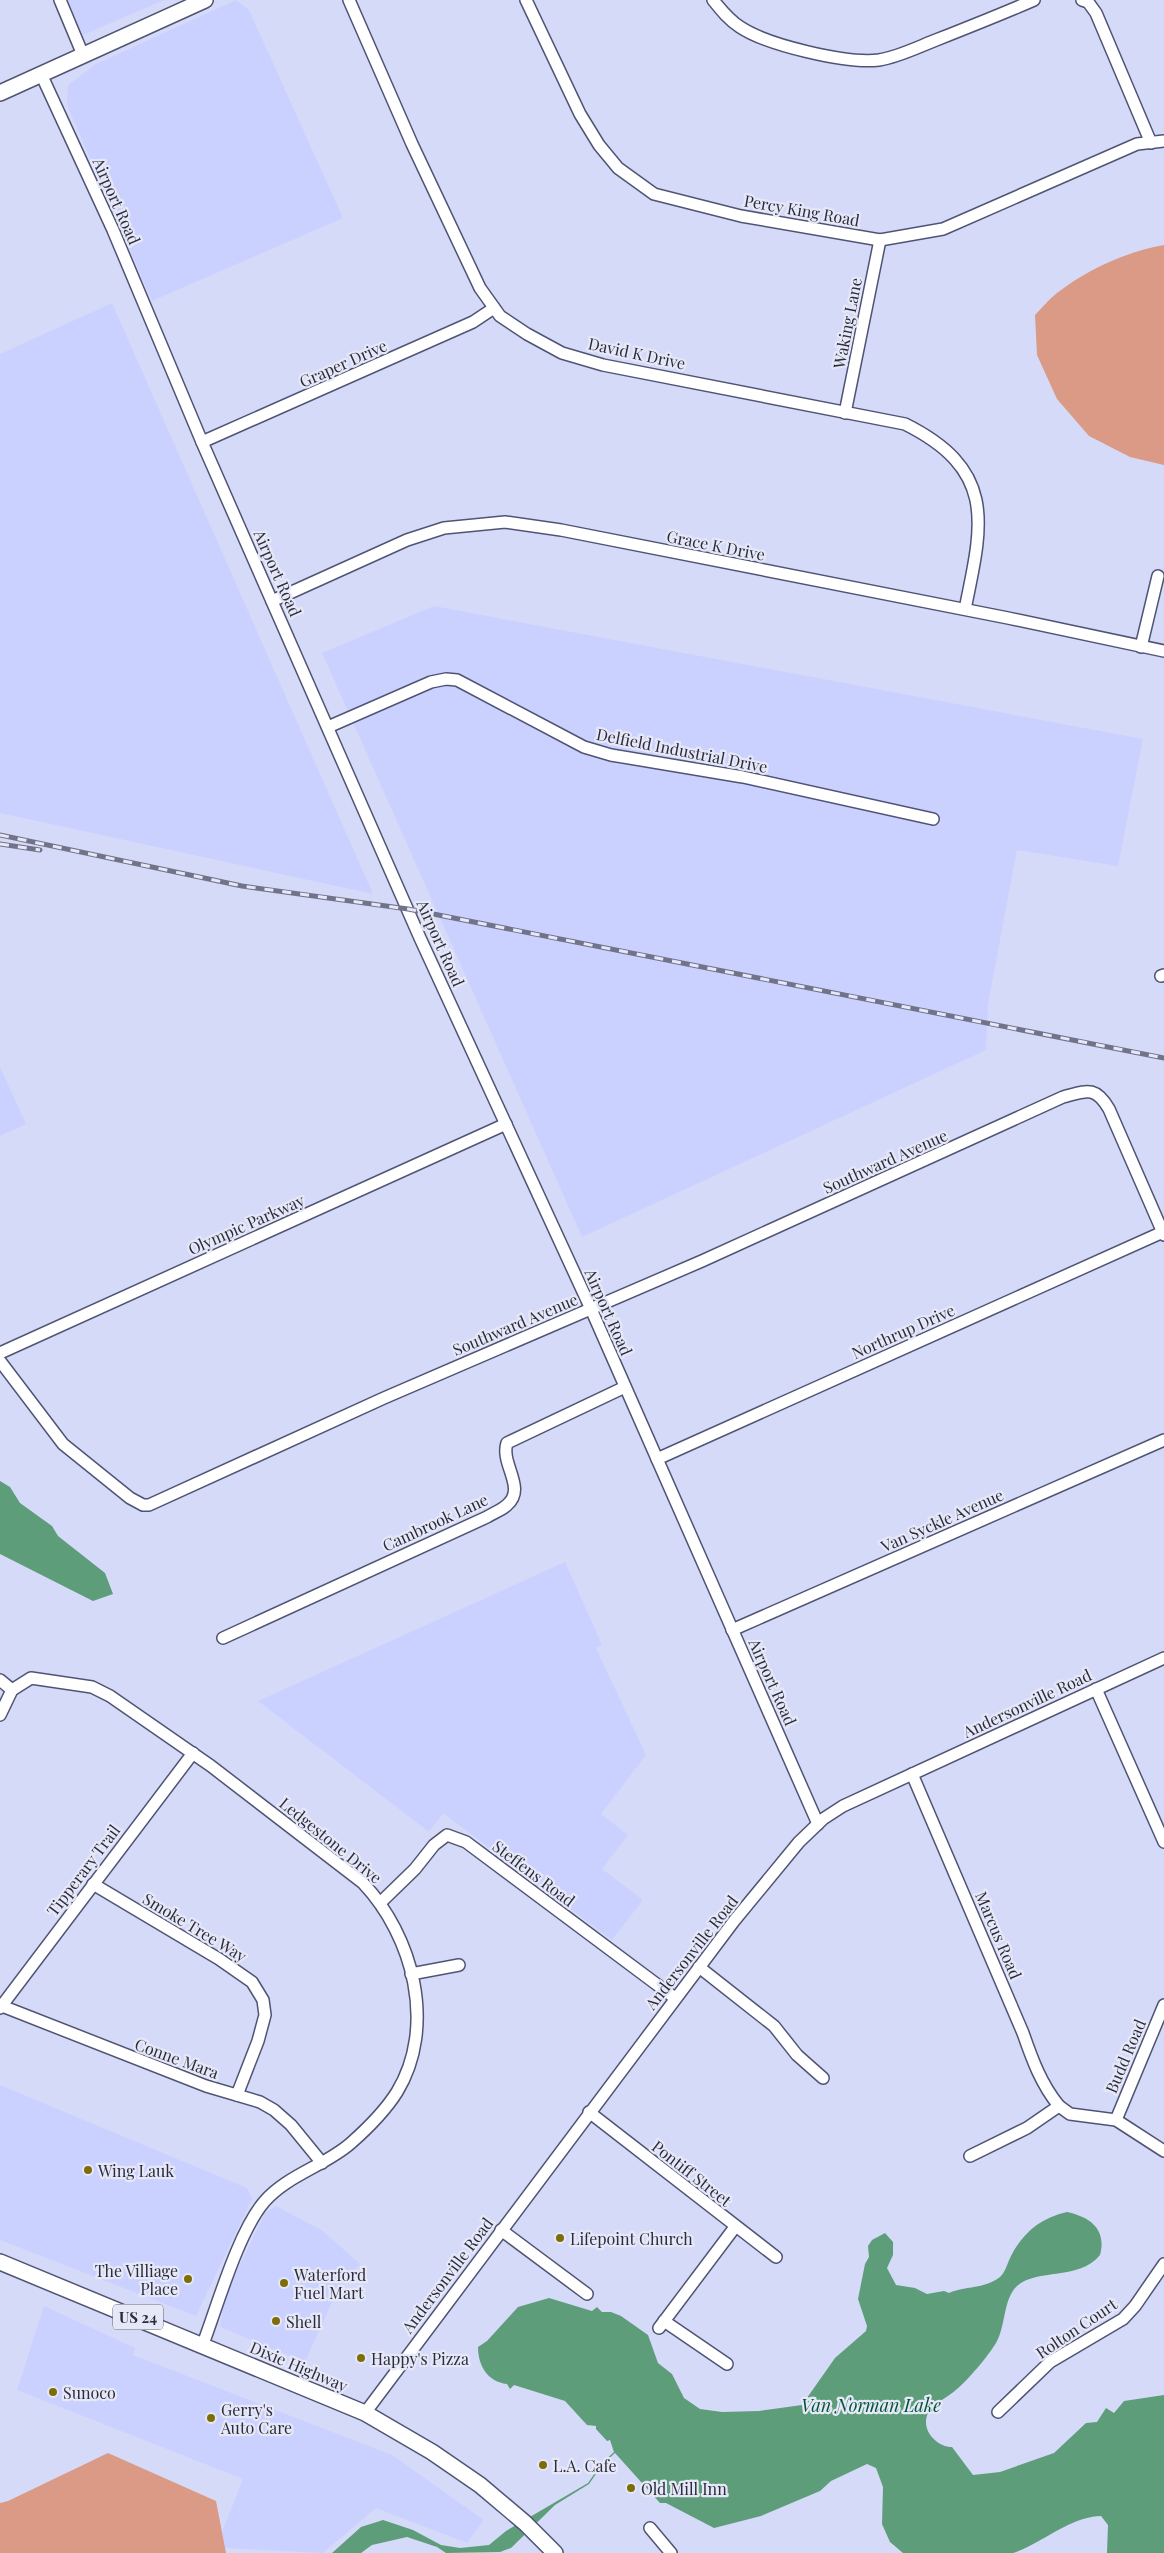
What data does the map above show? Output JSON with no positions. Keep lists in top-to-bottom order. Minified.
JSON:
{"streets":{"main road":["US 24","Dixie Highway"],"street":["Airport Road","Percy King Road","Waking Lane","David K Drive","Graper Drive","Grace K Drive","Delfield Industrial Drive","Southward Avenue","Olympic Parkway","Northrup Drive","Van Syckle Avenue","Cambrook Lane","Andersonville Road","Ledgestone Drive","Tipperary Trail","Steffens Road","Smoke Tree Way","Marcus Road","Budd Road","Conne Mara","Pontiff Street","Rolton Court"]},"crossings":[["Airport Road","Graper Drive"],["Airport Road","Grace K Drive"],["Airport Road","Delfield Industrial Drive"],["Airport Road","Southward Avenue"],["Airport Road","Olympic Parkway"],["Airport Road","Northrup Drive"],["Airport Road","Van Syckle Avenue"],["Airport Road","Cambrook Lane"],["Airport Road","Andersonville Road"],["Percy King Road","Waking Lane"],["Waking Lane","David K Drive"],["David K Drive","Graper Drive"],["David K Drive","Grace K Drive"],["Southward Avenue","Northrup Drive"],["Andersonville Road","Steffens Road"],["Andersonville Road","Marcus Road"],["Andersonville Road","Pontiff Street"],["Andersonville Road","Dixie Highway"],["Ledgestone Drive","Tipperary Trail"],["Ledgestone Drive","Steffens Road"],["Ledgestone Drive","Conne Mara"],["Ledgestone Drive","Dixie Highway"],["Tipperary Trail","Smoke Tree Way"],["Tipperary Trail","Conne Mara"],["Smoke Tree Way","Conne Mara"]],"water":["Van Norman Lake"],"places":["Wing Lauk","Lifepoint Church","The Villiage Place","Waterford Fuel Mart","Shell","Happy's Pizza","Sunoco","Gerry's Auto Care","L.A. Cafe","Old Mill Inn"]}
